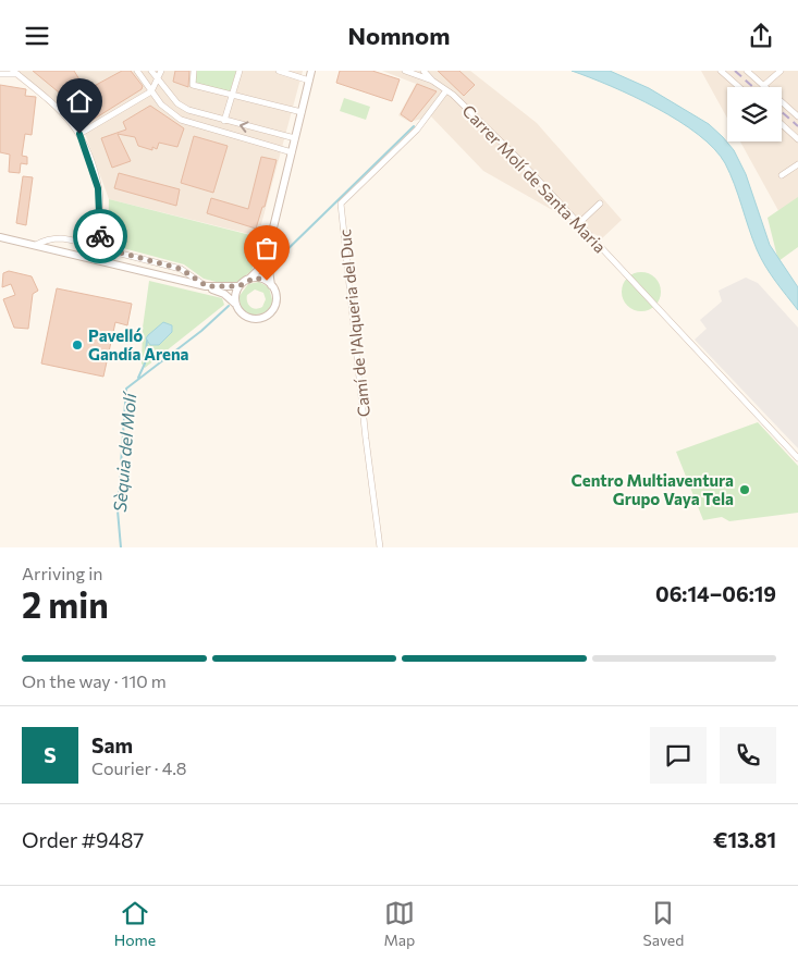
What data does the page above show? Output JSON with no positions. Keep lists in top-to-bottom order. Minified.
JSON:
{"streets":{"street":["Carrer Molí de Santa Maria","Camí de l'Alqueria del Duc"]},"crossings":[["Carrer Molí de Santa Maria","Camí de l'Alqueria del Duc"]],"water":["Sèquia del Molí"],"places":["Pavelló Gandía Arena","Centro Multiaventura Grupo Vaya Tela"],"page":{"header":"Nomnom","heading":["2 min","Arriving in","06:14–06:19"],"panel":["Sam","Courier · 4.8","Order #9487","€13.81"],"bar":"On the way · 110 m","round":"S","tabs":["Home","Map","Saved"]}}
